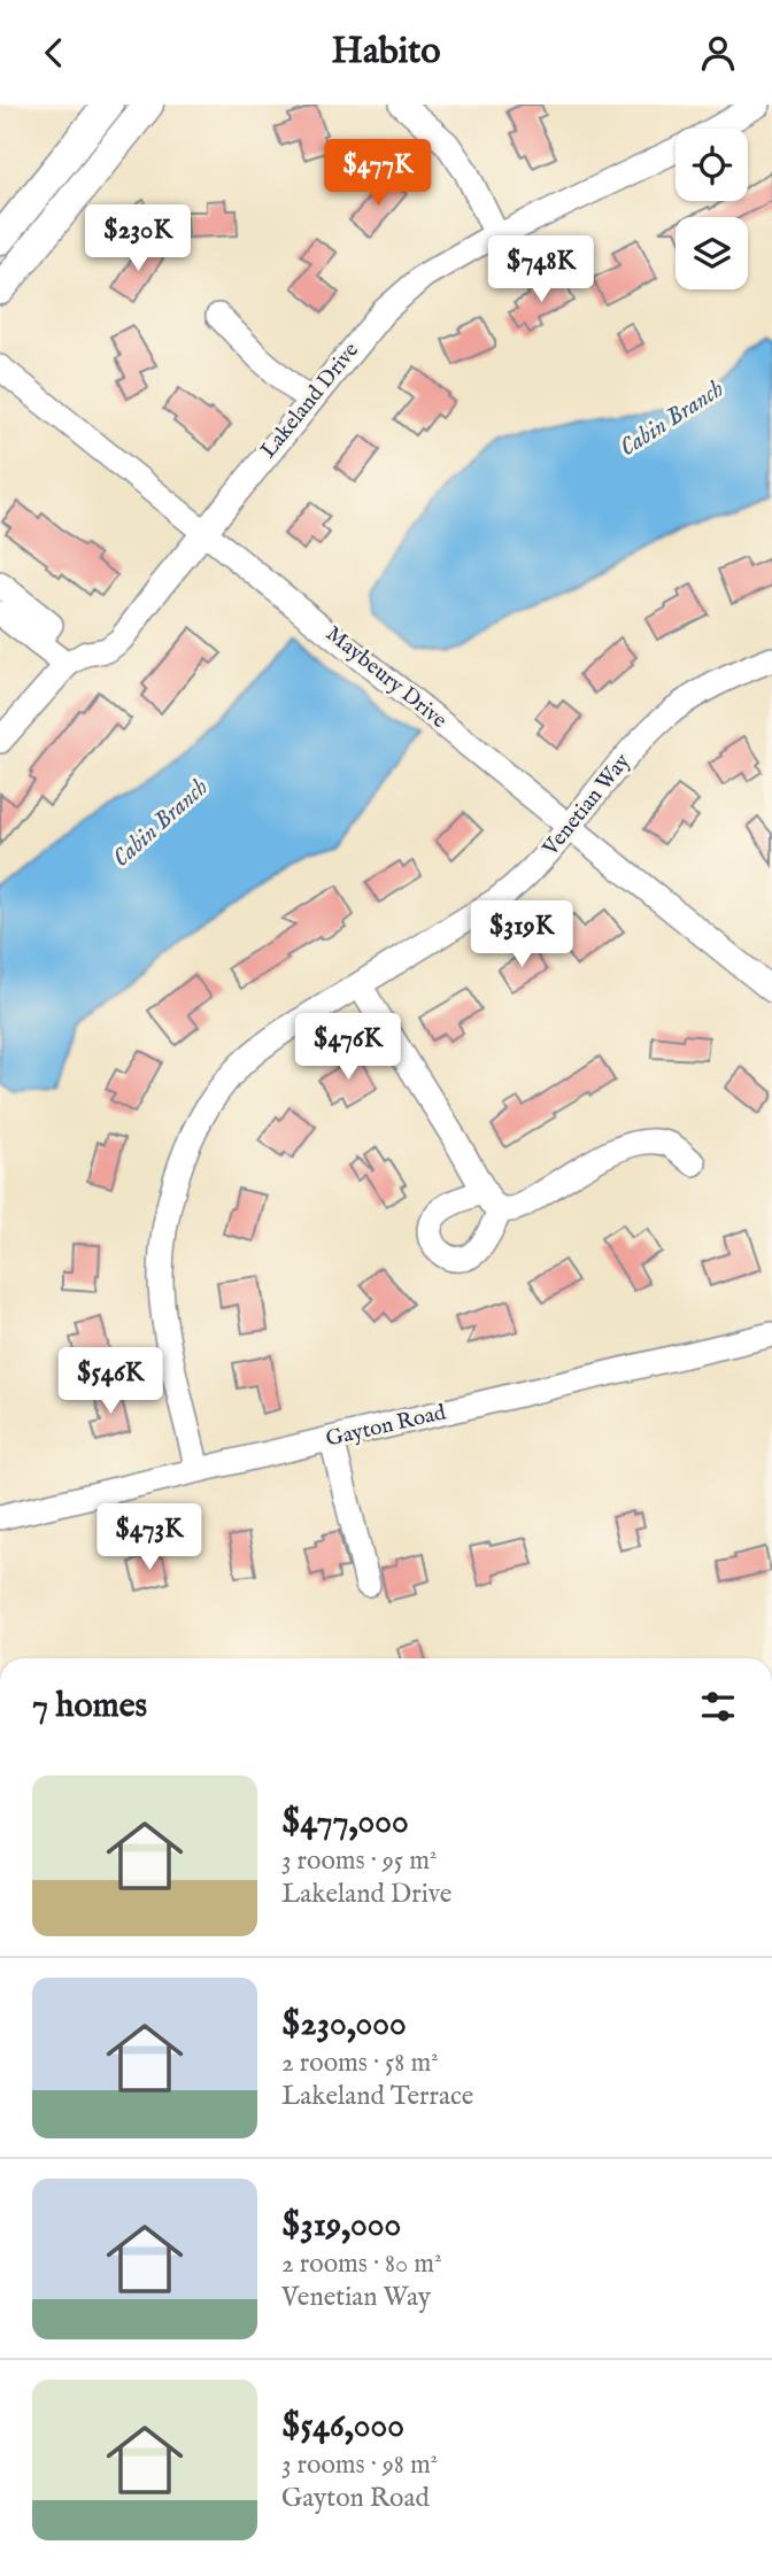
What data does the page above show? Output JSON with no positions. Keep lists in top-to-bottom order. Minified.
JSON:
{"streets":{"street":["Lakeland Drive","Maybeury Drive","Venetian Way","Gayton Road"]},"crossings":[["Lakeland Drive","Maybeury Drive"],["Maybeury Drive","Venetian Way"],["Venetian Way","Gayton Road"]],"water":["Cabin Branch"],"page":{"header":"Habito","price":["$477K","$230K","$748K","$319K","$476K","$546K","$473K"],"heading":"7 homes","list":[{"name":"$477,000","note":"3 rooms · 95 m² · Lakeland Drive"},{"name":"$230,000","note":"2 rooms · 58 m² · Lakeland Terrace"},{"name":"$319,000","note":"2 rooms · 80 m² · Venetian Way"},{"name":"$546,000","note":"3 rooms · 98 m² · Gayton Road"}]}}
